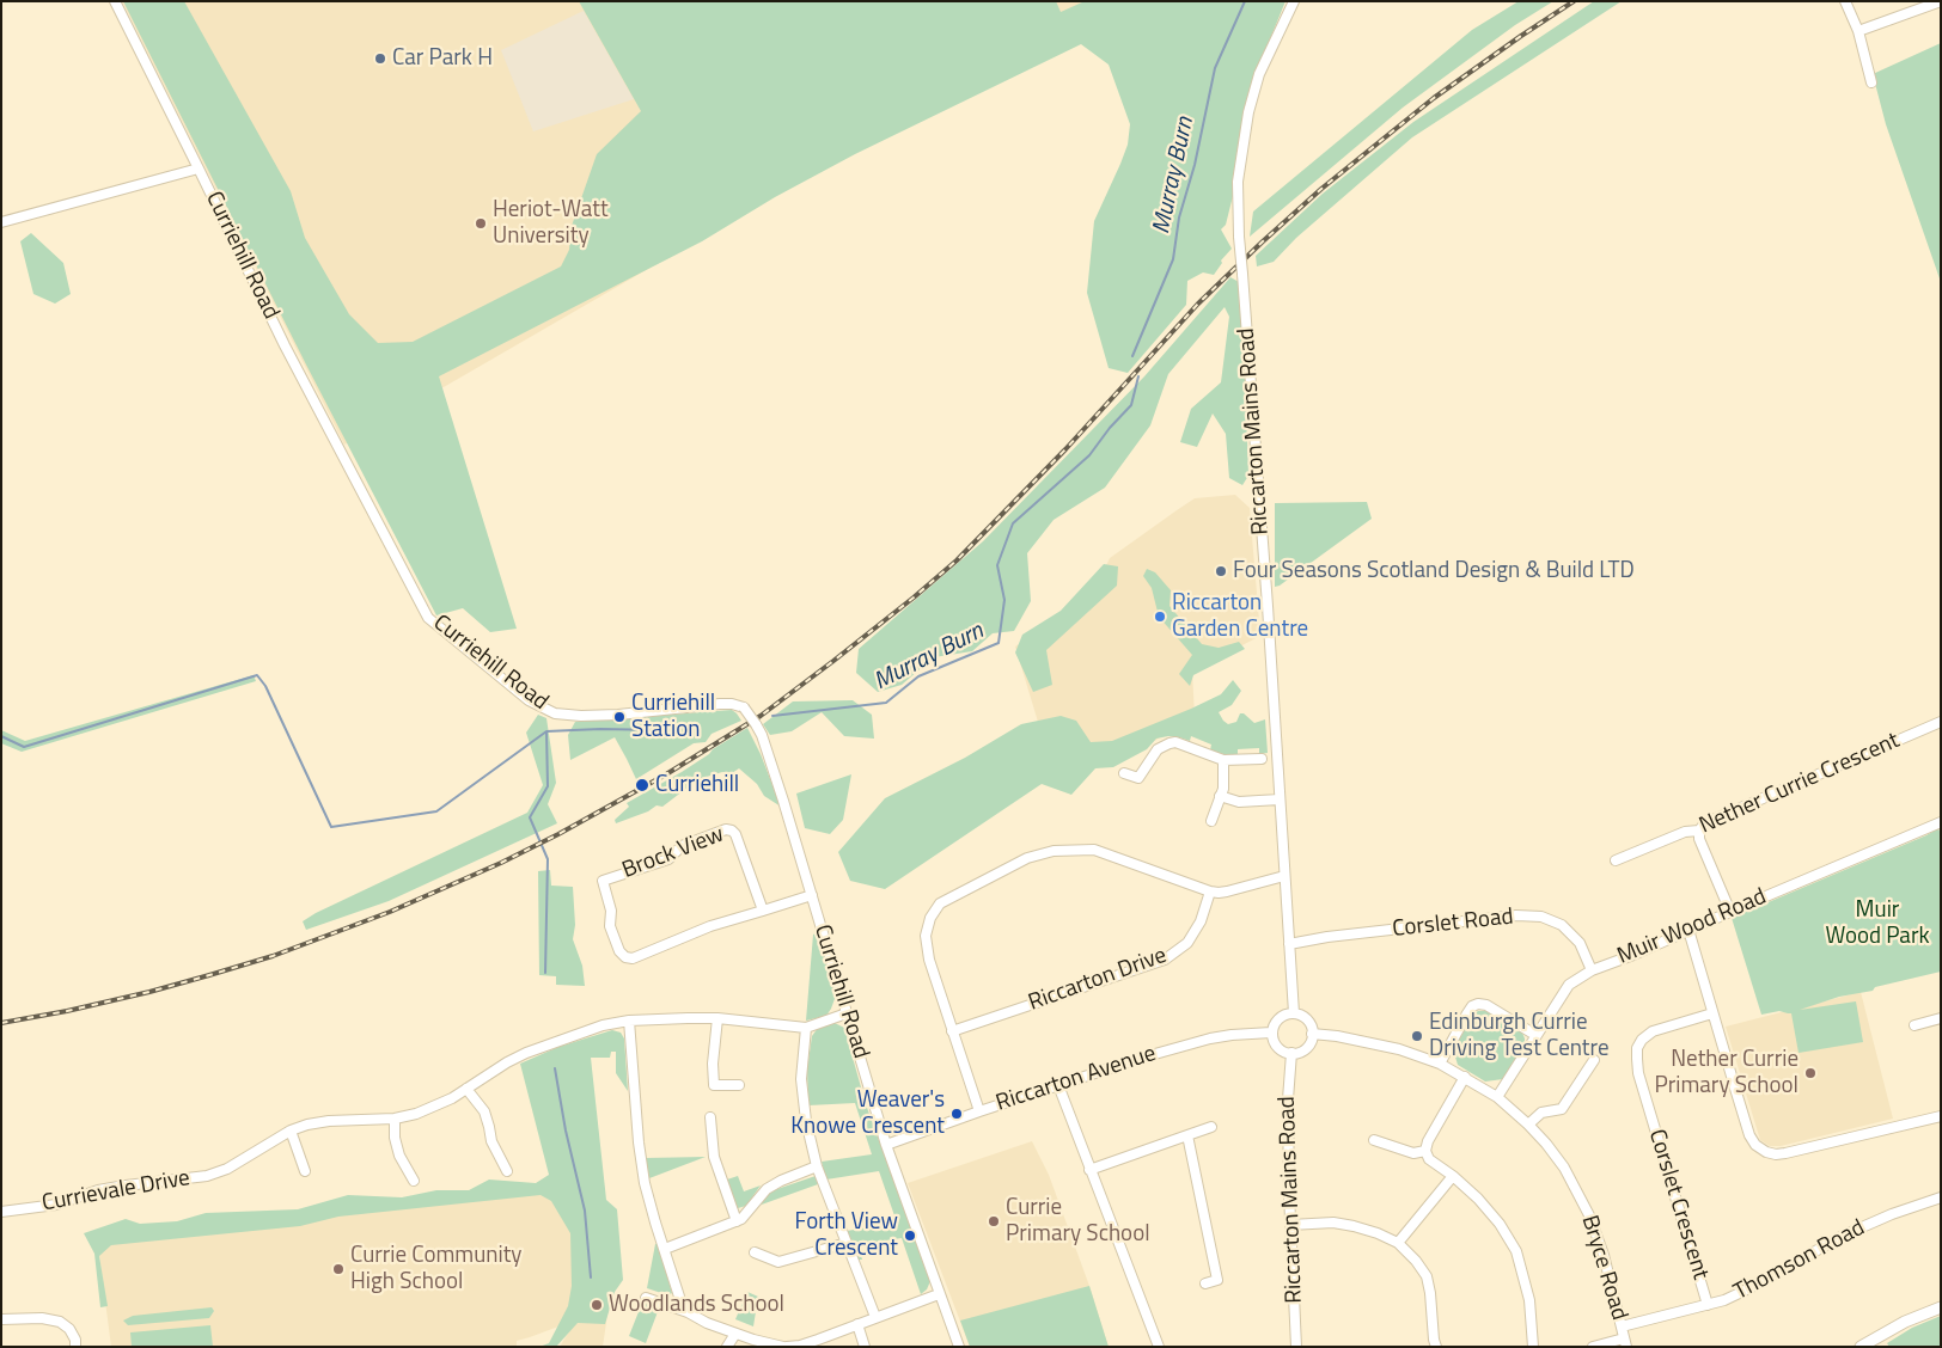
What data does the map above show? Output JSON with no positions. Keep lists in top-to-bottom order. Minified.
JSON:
{"streets":{"street":["Curriehill Road","Riccarton Mains Road","Nether Currie Crescent","Brock View","Corslet Road","Muir Wood Road","Riccarton Drive","Riccarton Avenue","Currievale Drive","Corslet Crescent","Thomson Road","Bryce Road"]},"crossings":[["Curriehill Road","Riccarton Avenue"],["Riccarton Mains Road","Corslet Road"],["Riccarton Mains Road","Riccarton Avenue"],["Riccarton Mains Road","Bryce Road"],["Corslet Road","Muir Wood Road"],["Muir Wood Road","Bryce Road"],["Riccarton Avenue","Bryce Road"],["Corslet Crescent","Thomson Road"],["Thomson Road","Bryce Road"]],"water":["Murray Burn"],"parks":["Muir Wood Park"],"places":["Car Park H","Heriot-Watt University","Four Seasons Scotland Design & Build LTD","Riccarton Garden Centre","Curriehill Station","Curriehill","Edinburgh Currie Driving Test Centre","Nether Currie Primary School","Weaver's Knowe Crescent","Currie Primary School","Forth View Crescent","Currie Community High School","Woodlands School"]}
